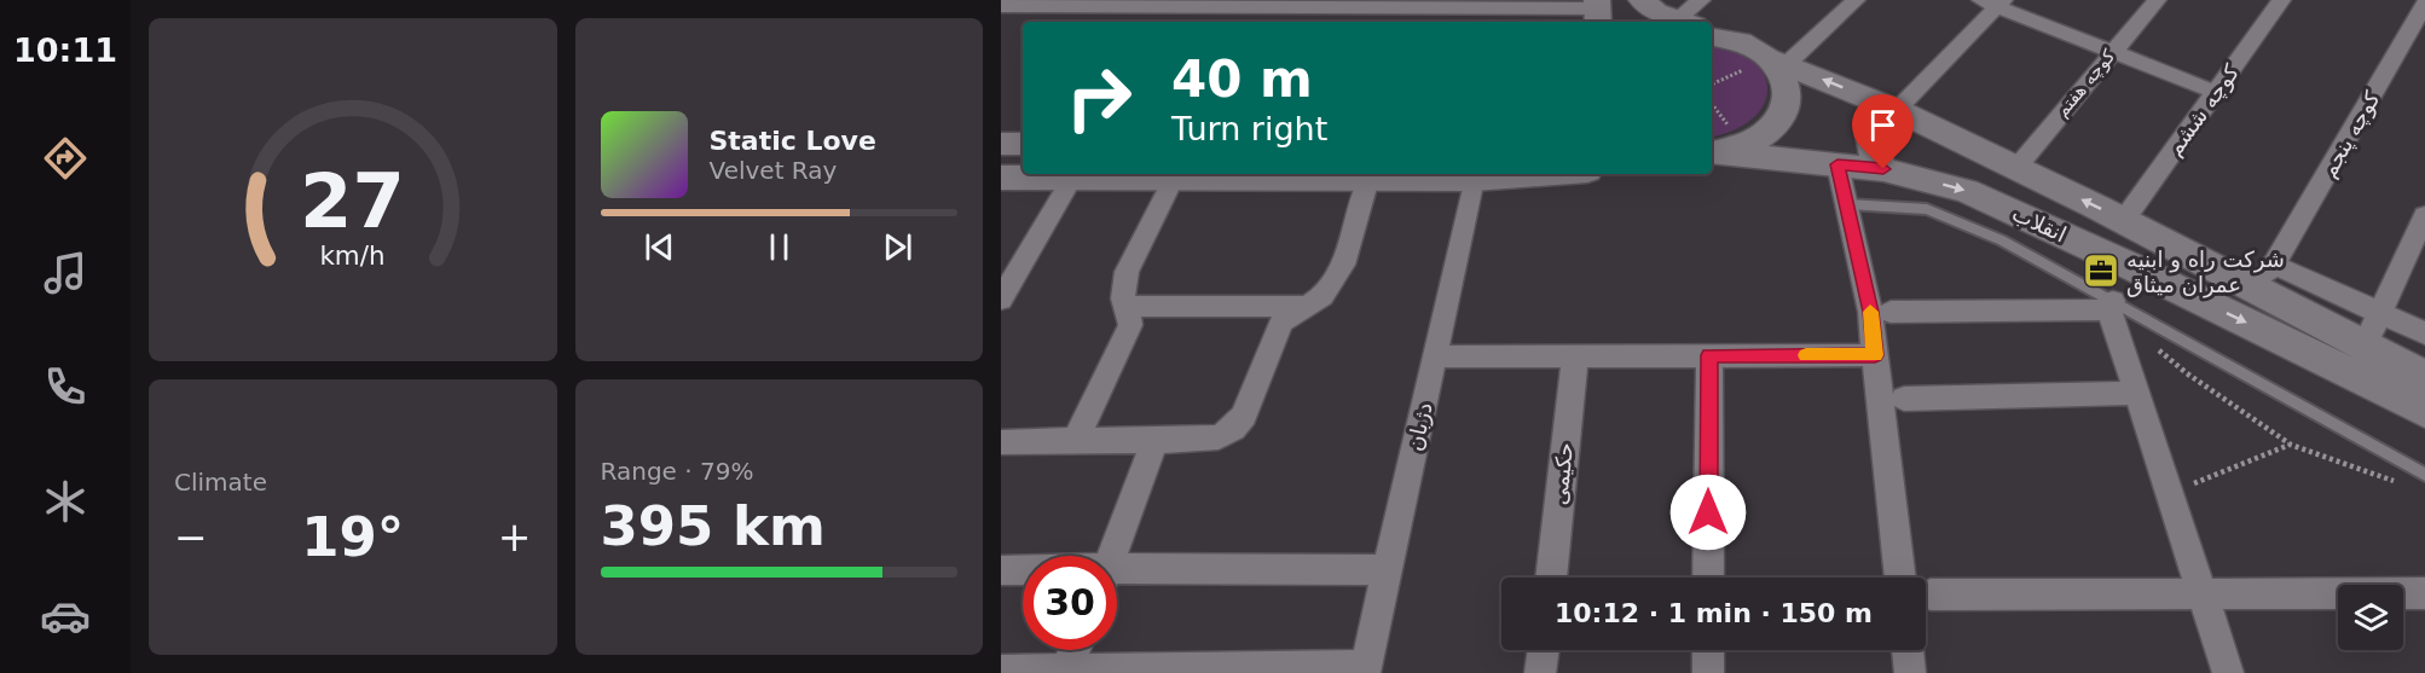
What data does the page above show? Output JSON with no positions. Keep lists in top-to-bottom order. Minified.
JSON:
{"streets":{"main road":["انقلاب"],"street":["کوچه هفتم","کوچه ششم","کوچه پنجم","دژبان","حکیمی"]},"crossings":[["کوچه هفتم","انقلاب"],["کوچه ششم","انقلاب"],["کوچه پنجم","انقلاب"]],"places":{"office":["شرکت راه و ابنیه عمران میثاق"]},"page":{"tabs":"10:11","turn":["40 m","Turn right"],"song":["Static Love","Velvet Ray"],"tile":["Climate",["Range · 79%","395 km"]],"heat":["−","19°","+"],"limit":"30","trip":"10:12 · 1 min · 150 m","gauge":["27","km/h"]}}
